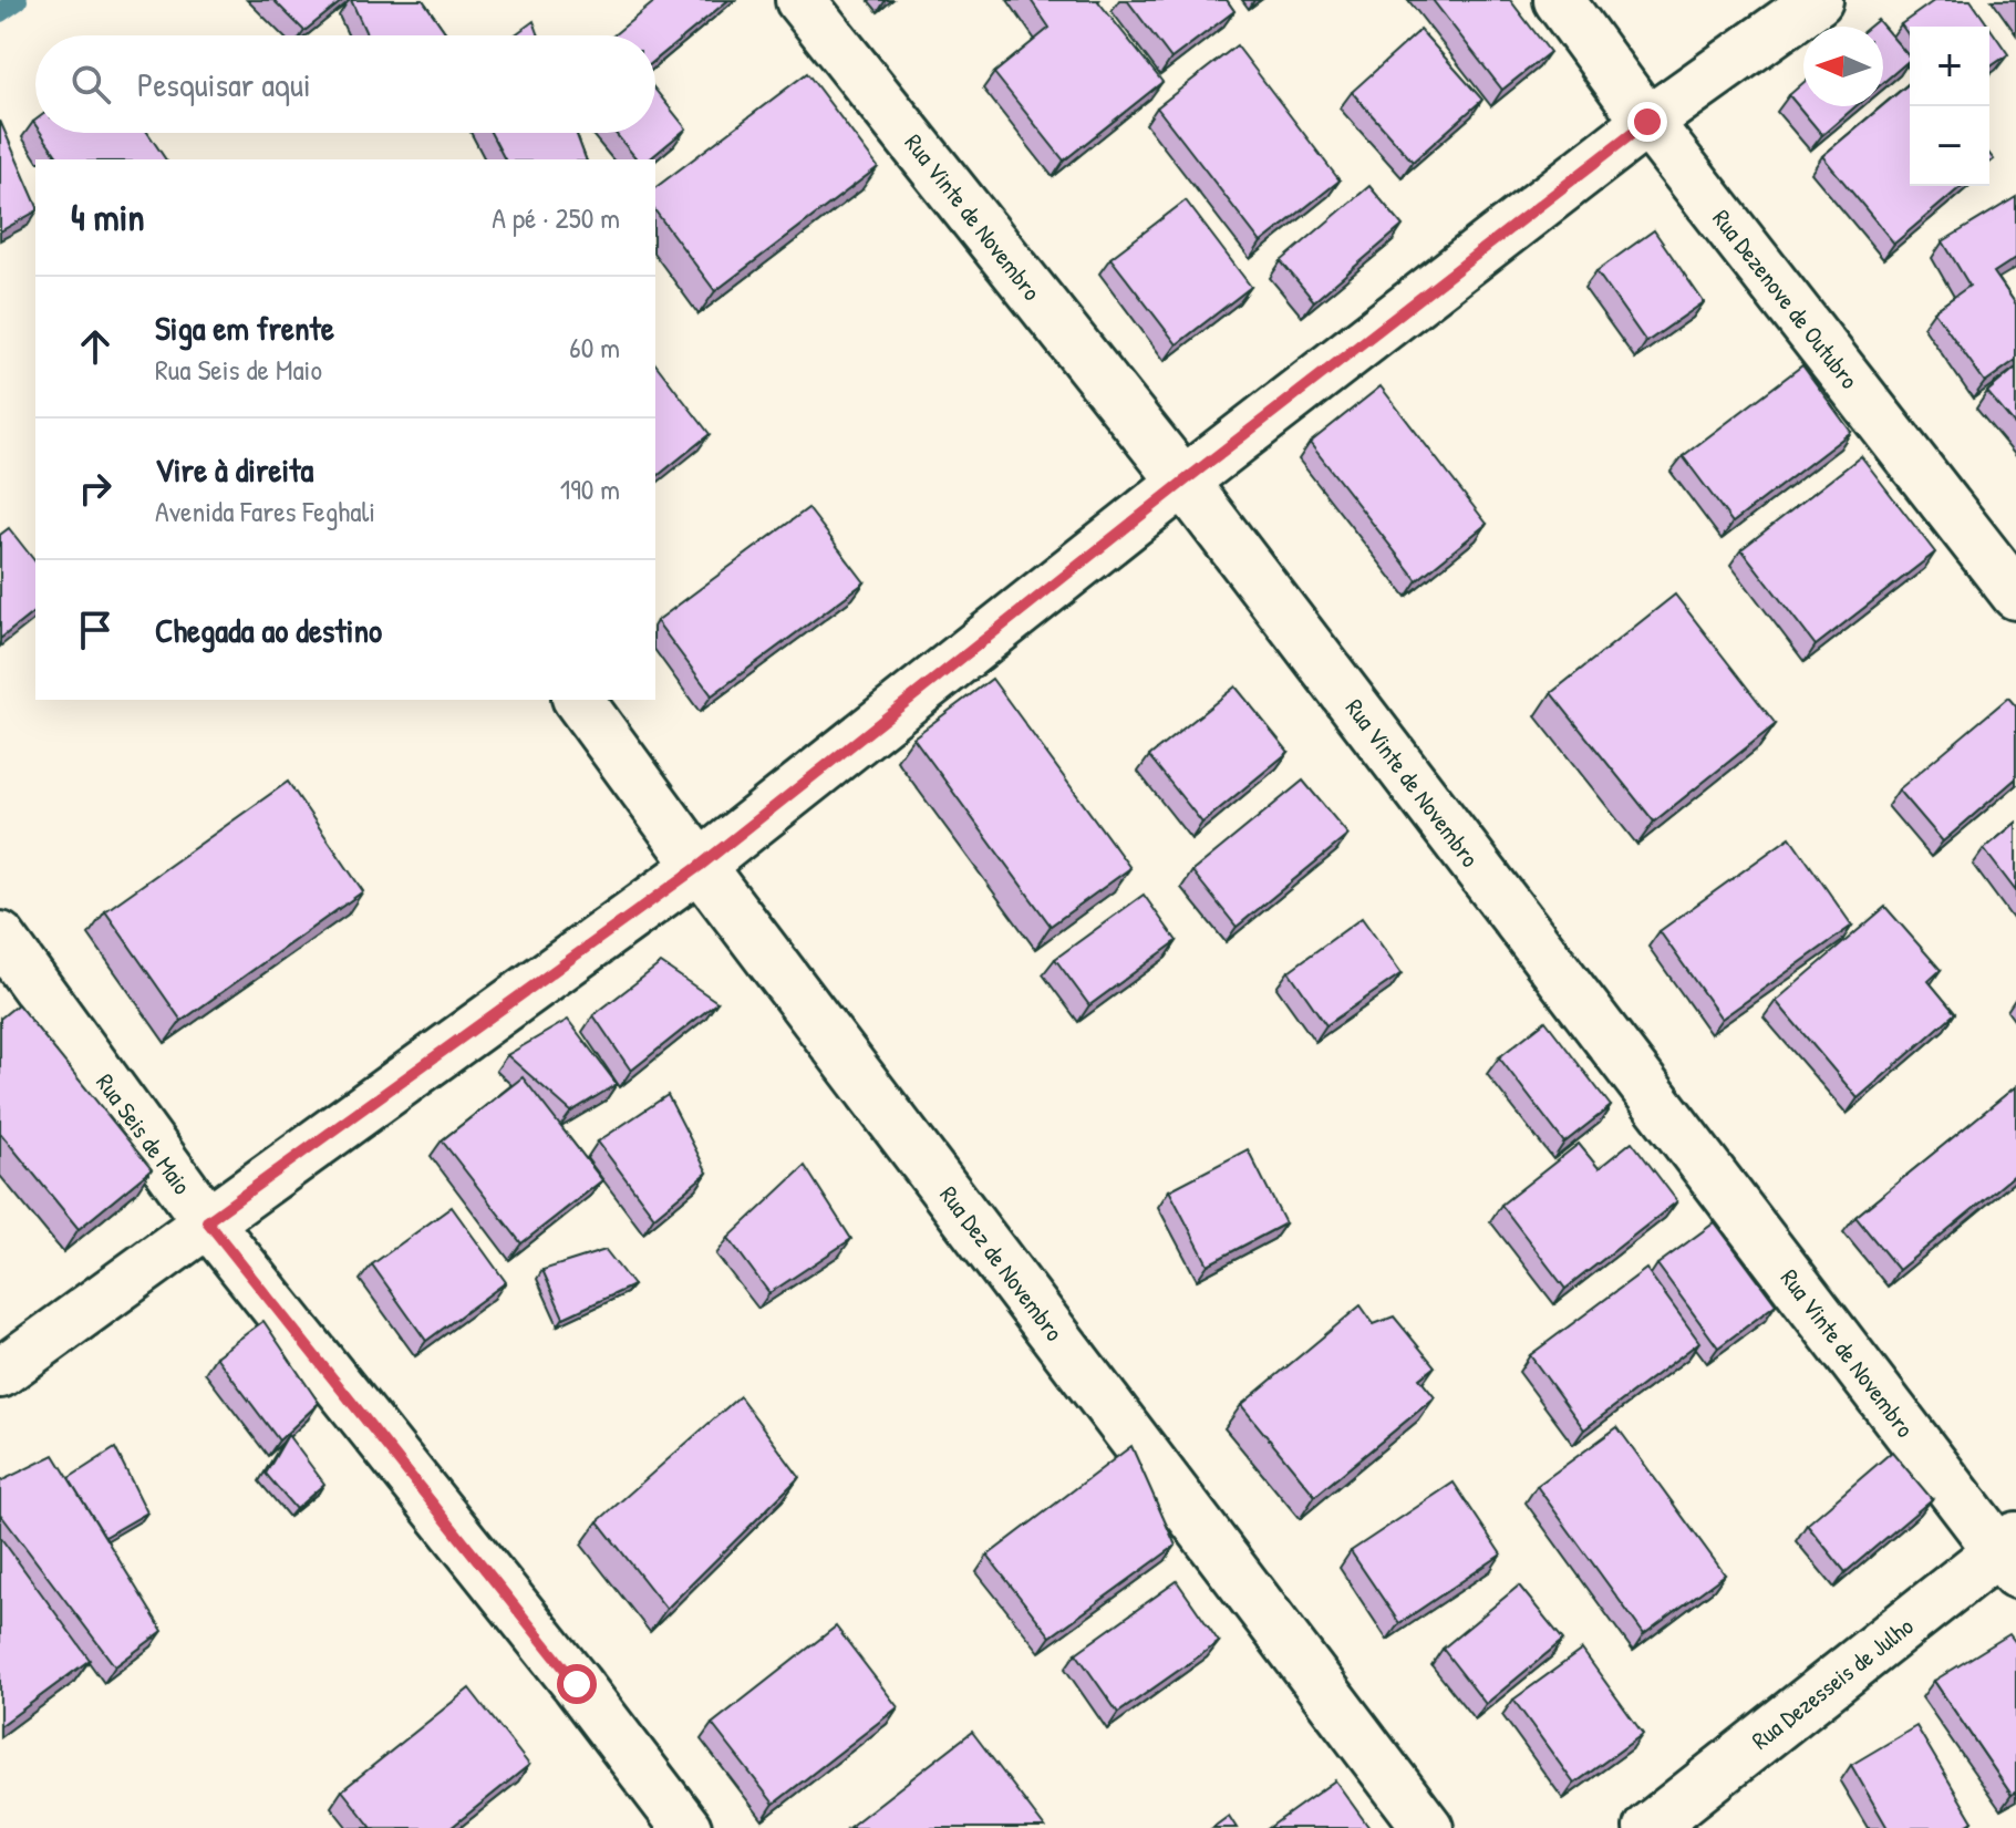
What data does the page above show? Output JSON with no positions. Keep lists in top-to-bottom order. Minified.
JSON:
{"streets":{"street":["Rua Vinte de Novembro","Rua Dezenove de Outubro","Rua Seis de Maio","Rua Dez de Novembro","Rua Dezesseis de Julho"]},"crossings":[["Rua Vinte de Novembro","Rua Dezesseis de Julho"]],"north":"left","page":{"map_buttons":["+","−"],"search":"Pesquisar aqui","heading":["4 min","A pé · 250 m"],"list":[["Siga em frente","Rua Seis de Maio","60 m"],["Vire à direita","Avenida Fares Feghali","190 m"],"Chegada ao destino"]}}
